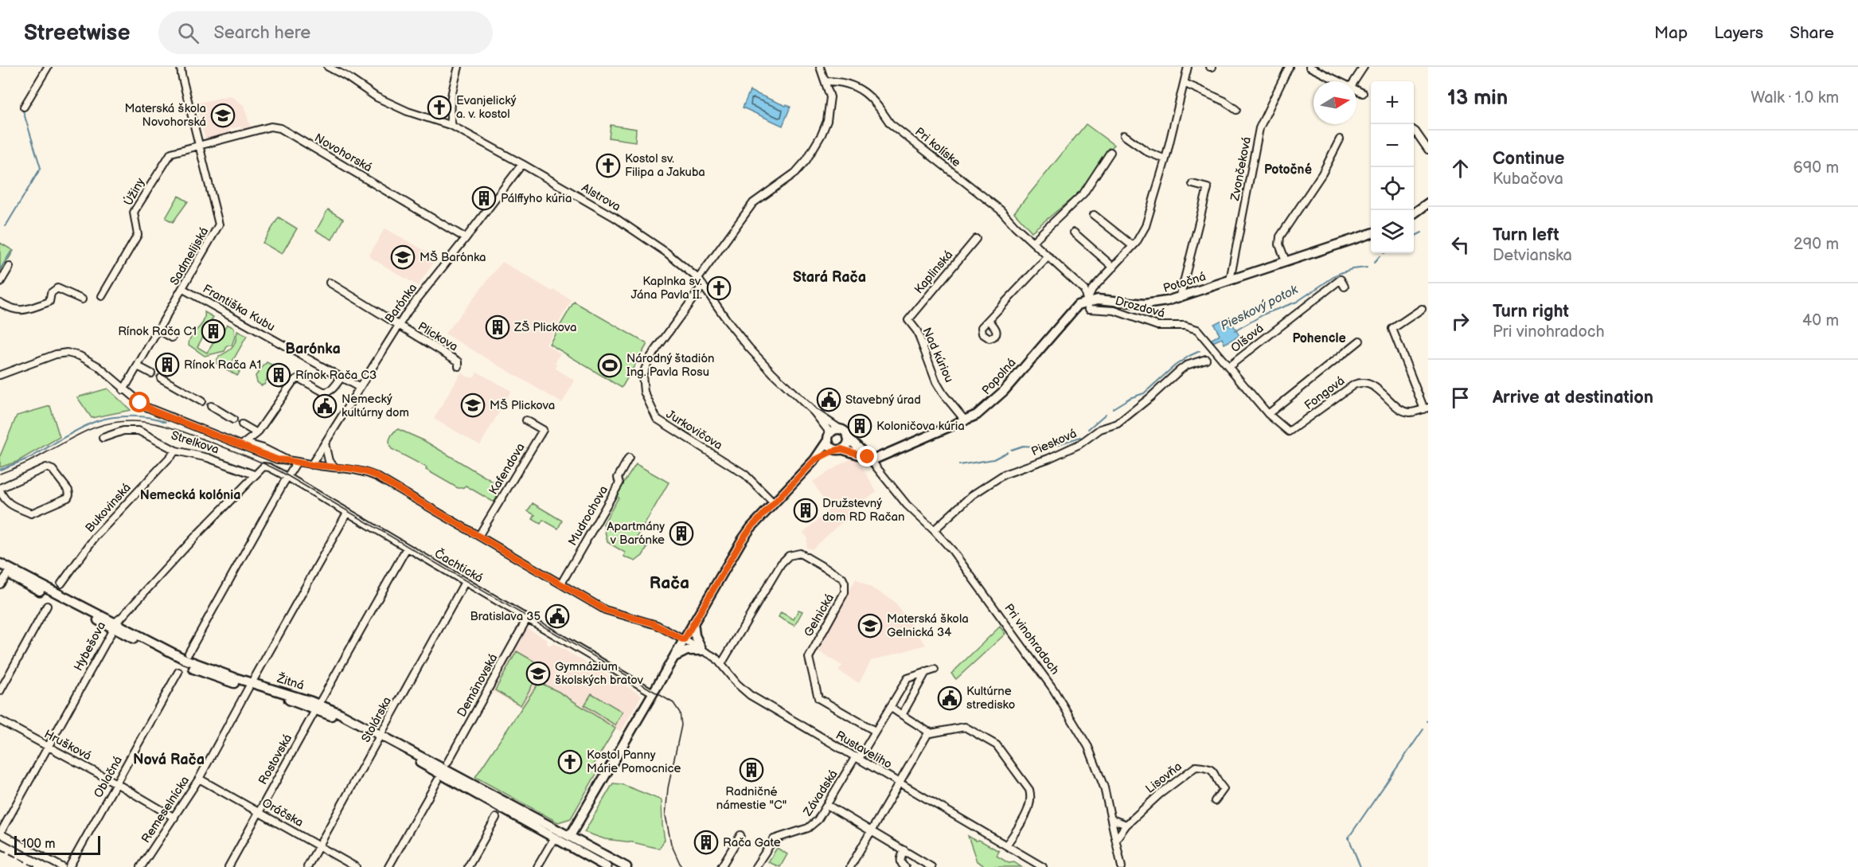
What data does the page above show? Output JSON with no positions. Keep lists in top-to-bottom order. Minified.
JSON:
{"streets":{"street":["Pri kolíske","Novohorská","Zvončeková","Úžiny","Alstrova","Sadmelijská","Kaplinská","Potočná","Barónka","Drozdová","Františka Kubu","Plickova","Olšová","Nad kúriou","Popolná","Fongová","Jurkovičova","Strelkova","Piesková","Kafendova","Bukovinská","Mudrochova","Čachtická","Gelnická","Pri vinohradoch","Hybešova","Žitná","Demänovská","Stolárska","Hrušková","Rustaveliho","Rostovská","Oblačná","Lisovňa","Závadská","Remeselnícka","Oráčska"]},"crossings":[["Pri kolíske","Potočná"],["Pri kolíske","Drozdová"],["Pri kolíske","Popolná"],["Novohorská","Úžiny"],["Novohorská","Sadmelijská"],["Novohorská","Barónka"],["Zvončeková","Potočná"],["Úžiny","Sadmelijská"],["Alstrova","Barónka"],["Alstrova","Jurkovičova"],["Alstrova","Pri vinohradoch"],["Sadmelijská","Františka Kubu"],["Kaplinská","Nad kúriou"],["Potočná","Drozdová"],["Potočná","Popolná"],["Barónka","Františka Kubu"],["Barónka","Plickova"],["Barónka","Rustaveliho"],["Drozdová","Olšová"],["Drozdová","Popolná"],["Drozdová","Fongová"],["Nad kúriou","Popolná"],["Popolná","Pri vinohradoch"],["Strelkova","Bukovinská"],["Strelkova","Čachtická"],["Strelkova","Hybešova"],["Piesková","Pri vinohradoch"],["Kafendova","Rustaveliho"],["Mudrochova","Rustaveliho"],["Čachtická","Hybešova"],["Čachtická","Demänovská"],["Čachtická","Stolárska"],["Čachtická","Remeselnícka"],["Gelnická","Rustaveliho"],["Gelnická","Závadská"],["Pri vinohradoch","Lisovňa"],["Hybešova","Žitná"],["Hybešova","Hrušková"],["Žitná","Stolárska"],["Žitná","Remeselnícka"],["Stolárska","Oráčska"],["Hrušková","Oblačná"],["Hrušková","Remeselnícka"],["Rustaveliho","Závadská"],["Rostovská","Oráčska"],["Remeselnícka","Oráčska"]],"districts":["Potočné","Stará Rača","Pohencle","Barónka","Nemecká kolónia","Rača","Nová Rača"],"water":["Pieskový potok"],"places":{"church":["Evanjelický a. v. kostol","Kostol sv. Filipa a Jakuba","Kaplnka sv. Jána Pavla II.","Kostol Panny Márie Pomocnice"],"school or university":["Materská škola Novohorská","MŠ Barónka","MŠ Plickova","Materská škola Gelnická 34","Gymnázium školských bratov"],"building":["Pálffyho kúria","ZŠ Plickova","Rínok Rača C1","Rínok Rača A1","Rínok Rača C3","Koloničova kúria","Družstevný dom RD Račan","Apartmány v Barónke","Radničné námestie \"C\"","Rača Gate"],"sports":["Národný štadión Ing. Pavla Rosu"],"public building":["Stavebný úrad","Nemecký kultúrny dom","Bratislava 35","Kultúrne stredisko"]},"scale_bar":"100 m","north":"right","page":{"header":"Streetwise","search":"Search here","nav":["Map","Layers","Share"],"heading":["13 min","Walk · 1.0 km"],"map_buttons":["+","−"],"list":[["Continue","Kubačova","690 m"],["Turn left","Detvianska","290 m"],["Turn right","Pri vinohradoch","40 m"],"Arrive at destination"],"scale":"100 m"}}
